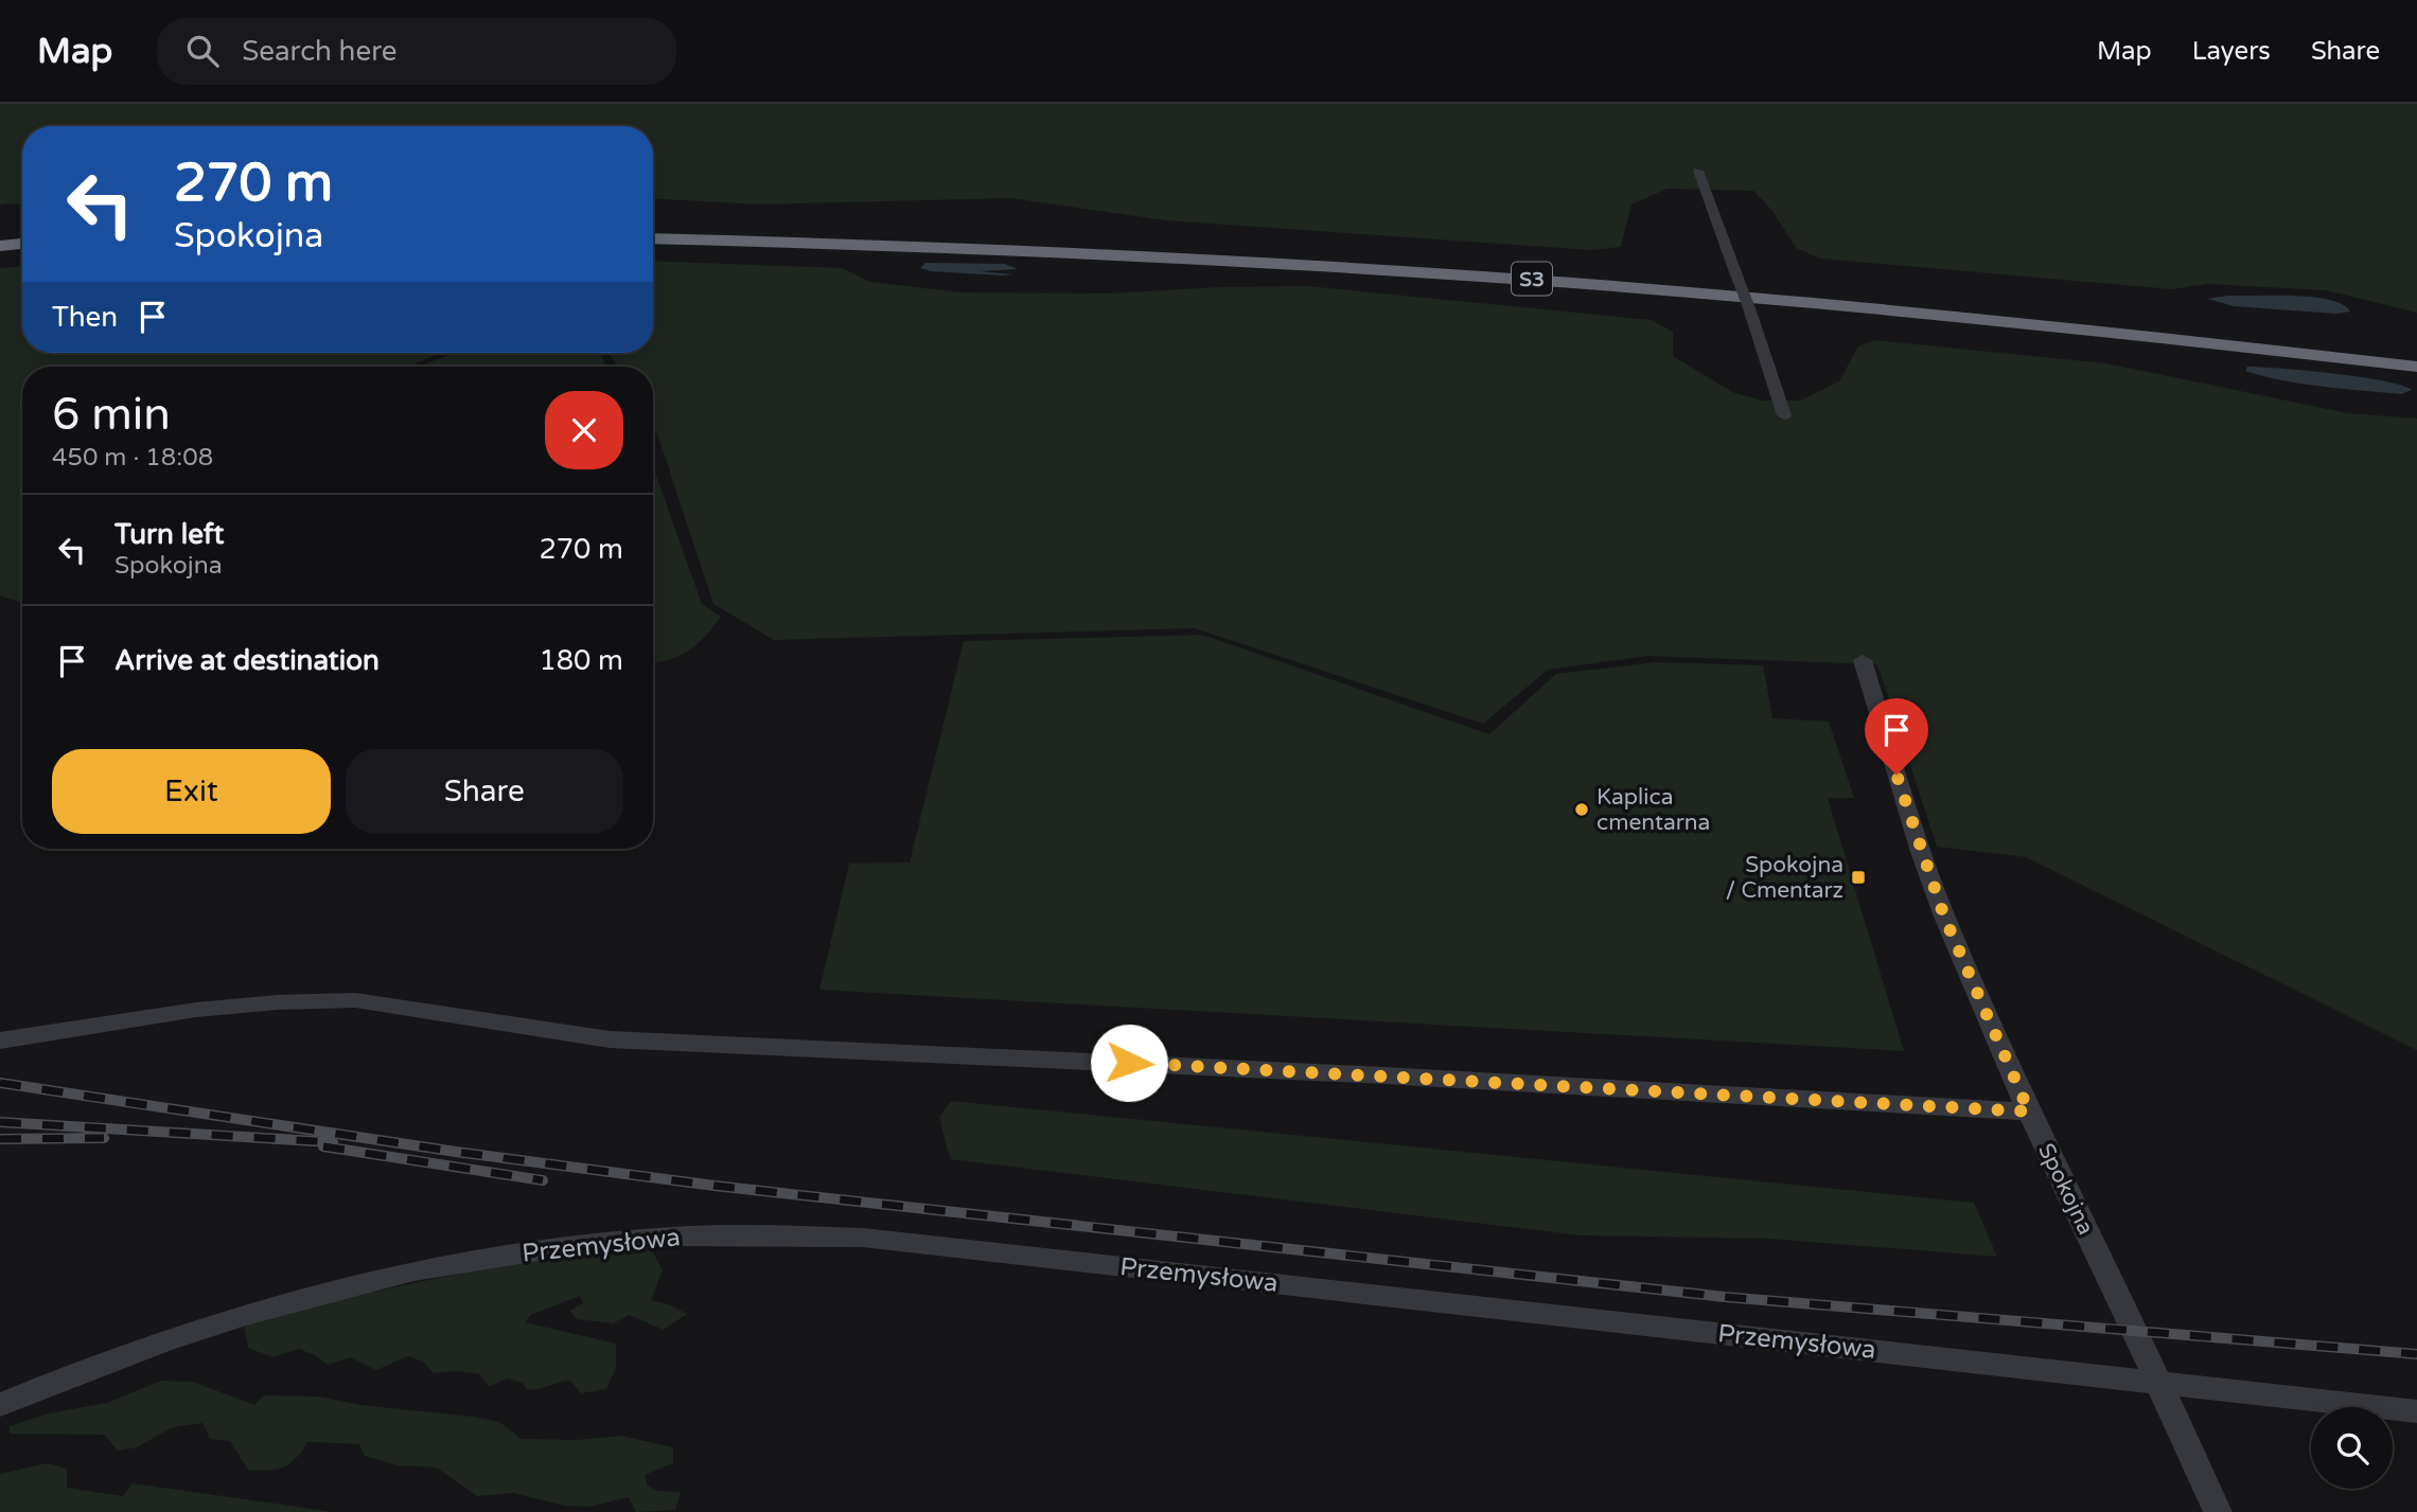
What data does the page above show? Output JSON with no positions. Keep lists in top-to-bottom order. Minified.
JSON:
{"streets":{"highway":["S3"],"street":["Spokojna","Przemysłowa"]},"crossings":[["Spokojna","Przemysłowa"]],"places":{"other":["Kaplica cmentarna"],"transit":["Spokojna / Cmentarz"]},"page":{"header":"Map","search":"Search here","nav":["Map","Layers","Share"],"turn":["270 m","Spokojna"],"then":"Then","heading":["6 min","450 m · 18:08"],"list":[{"name":"Turn left","note":"Spokojna","value":"270 m"},{"name":"Arrive at destination","value":"180 m"}],"buttons":["Exit","Share"]}}
